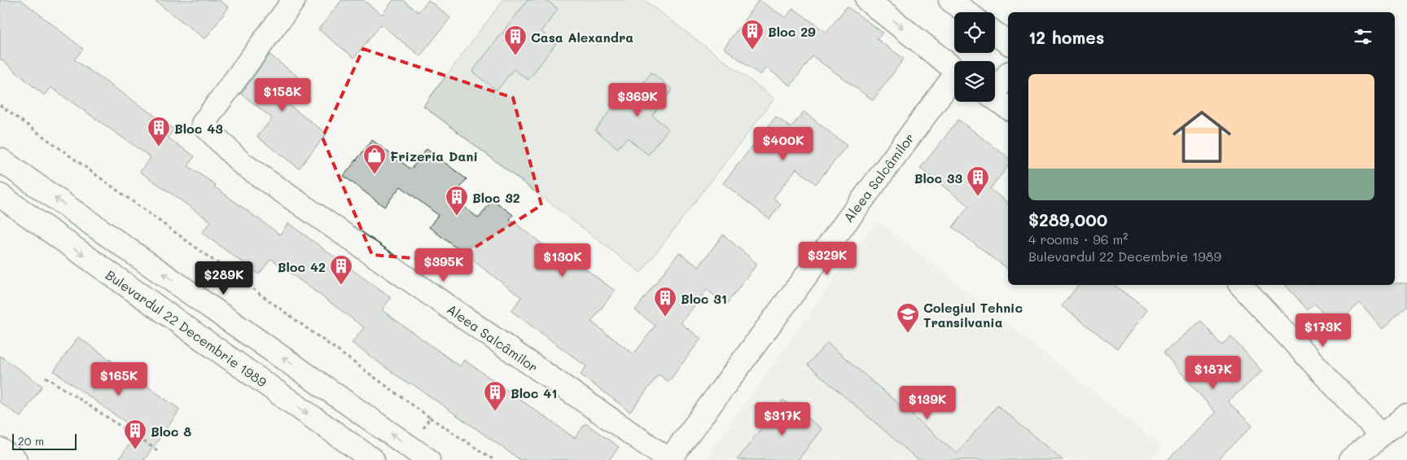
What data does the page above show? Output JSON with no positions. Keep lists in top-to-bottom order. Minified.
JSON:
{"streets":{"street":["Aleea Salcâmilor","Bulevardul 22 Decembrie 1989"]},"places":{"building":["Bloc 29","Casa Alexandra","Bloc 43","Bloc 33","Bloc 32","Bloc 42","Bloc 31","Bloc 41","Bloc 8"],"shop":["Frizeria Dani"],"school or university":["Colegiul Tehnic Transilvania"]},"scale_bar":"20 m","page":{"heading":"12 homes","list":[{"name":"$289,000","note":"4 rooms · 96 m² · Bulevardul 22 Decembrie 1989"}],"price":["$158K","$369K","$400K","$329K","$130K","$395K","$289K","$173K","$187K","$165K","$139K","$317K"],"scale":"20 m"}}
